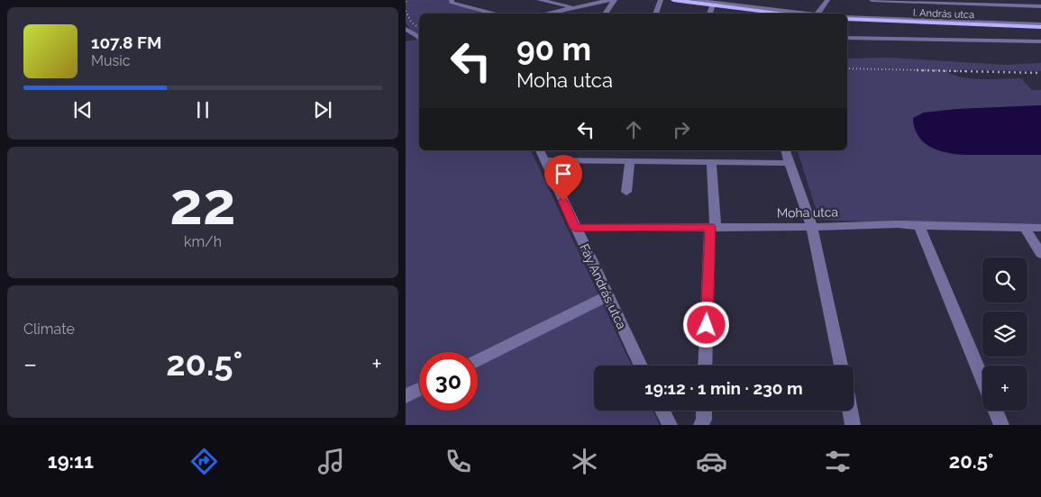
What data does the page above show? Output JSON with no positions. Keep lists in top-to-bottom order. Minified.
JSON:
{"streets":{"main road":["I. András utca"],"street":["Moha utca","Fáy András utca"]},"crossings":[["Moha utca","Fáy András utca"]],"page":{"turn":["90 m","Moha utca"],"song":["107.8 FM","Music"],"tile":[["22","km/h"],"Climate"],"map_buttons":"+","heat":["−","20.5°","+"],"limit":"30","trip":"19:12 · 1 min · 230 m","tabs":["19:11","20.5°"]}}
